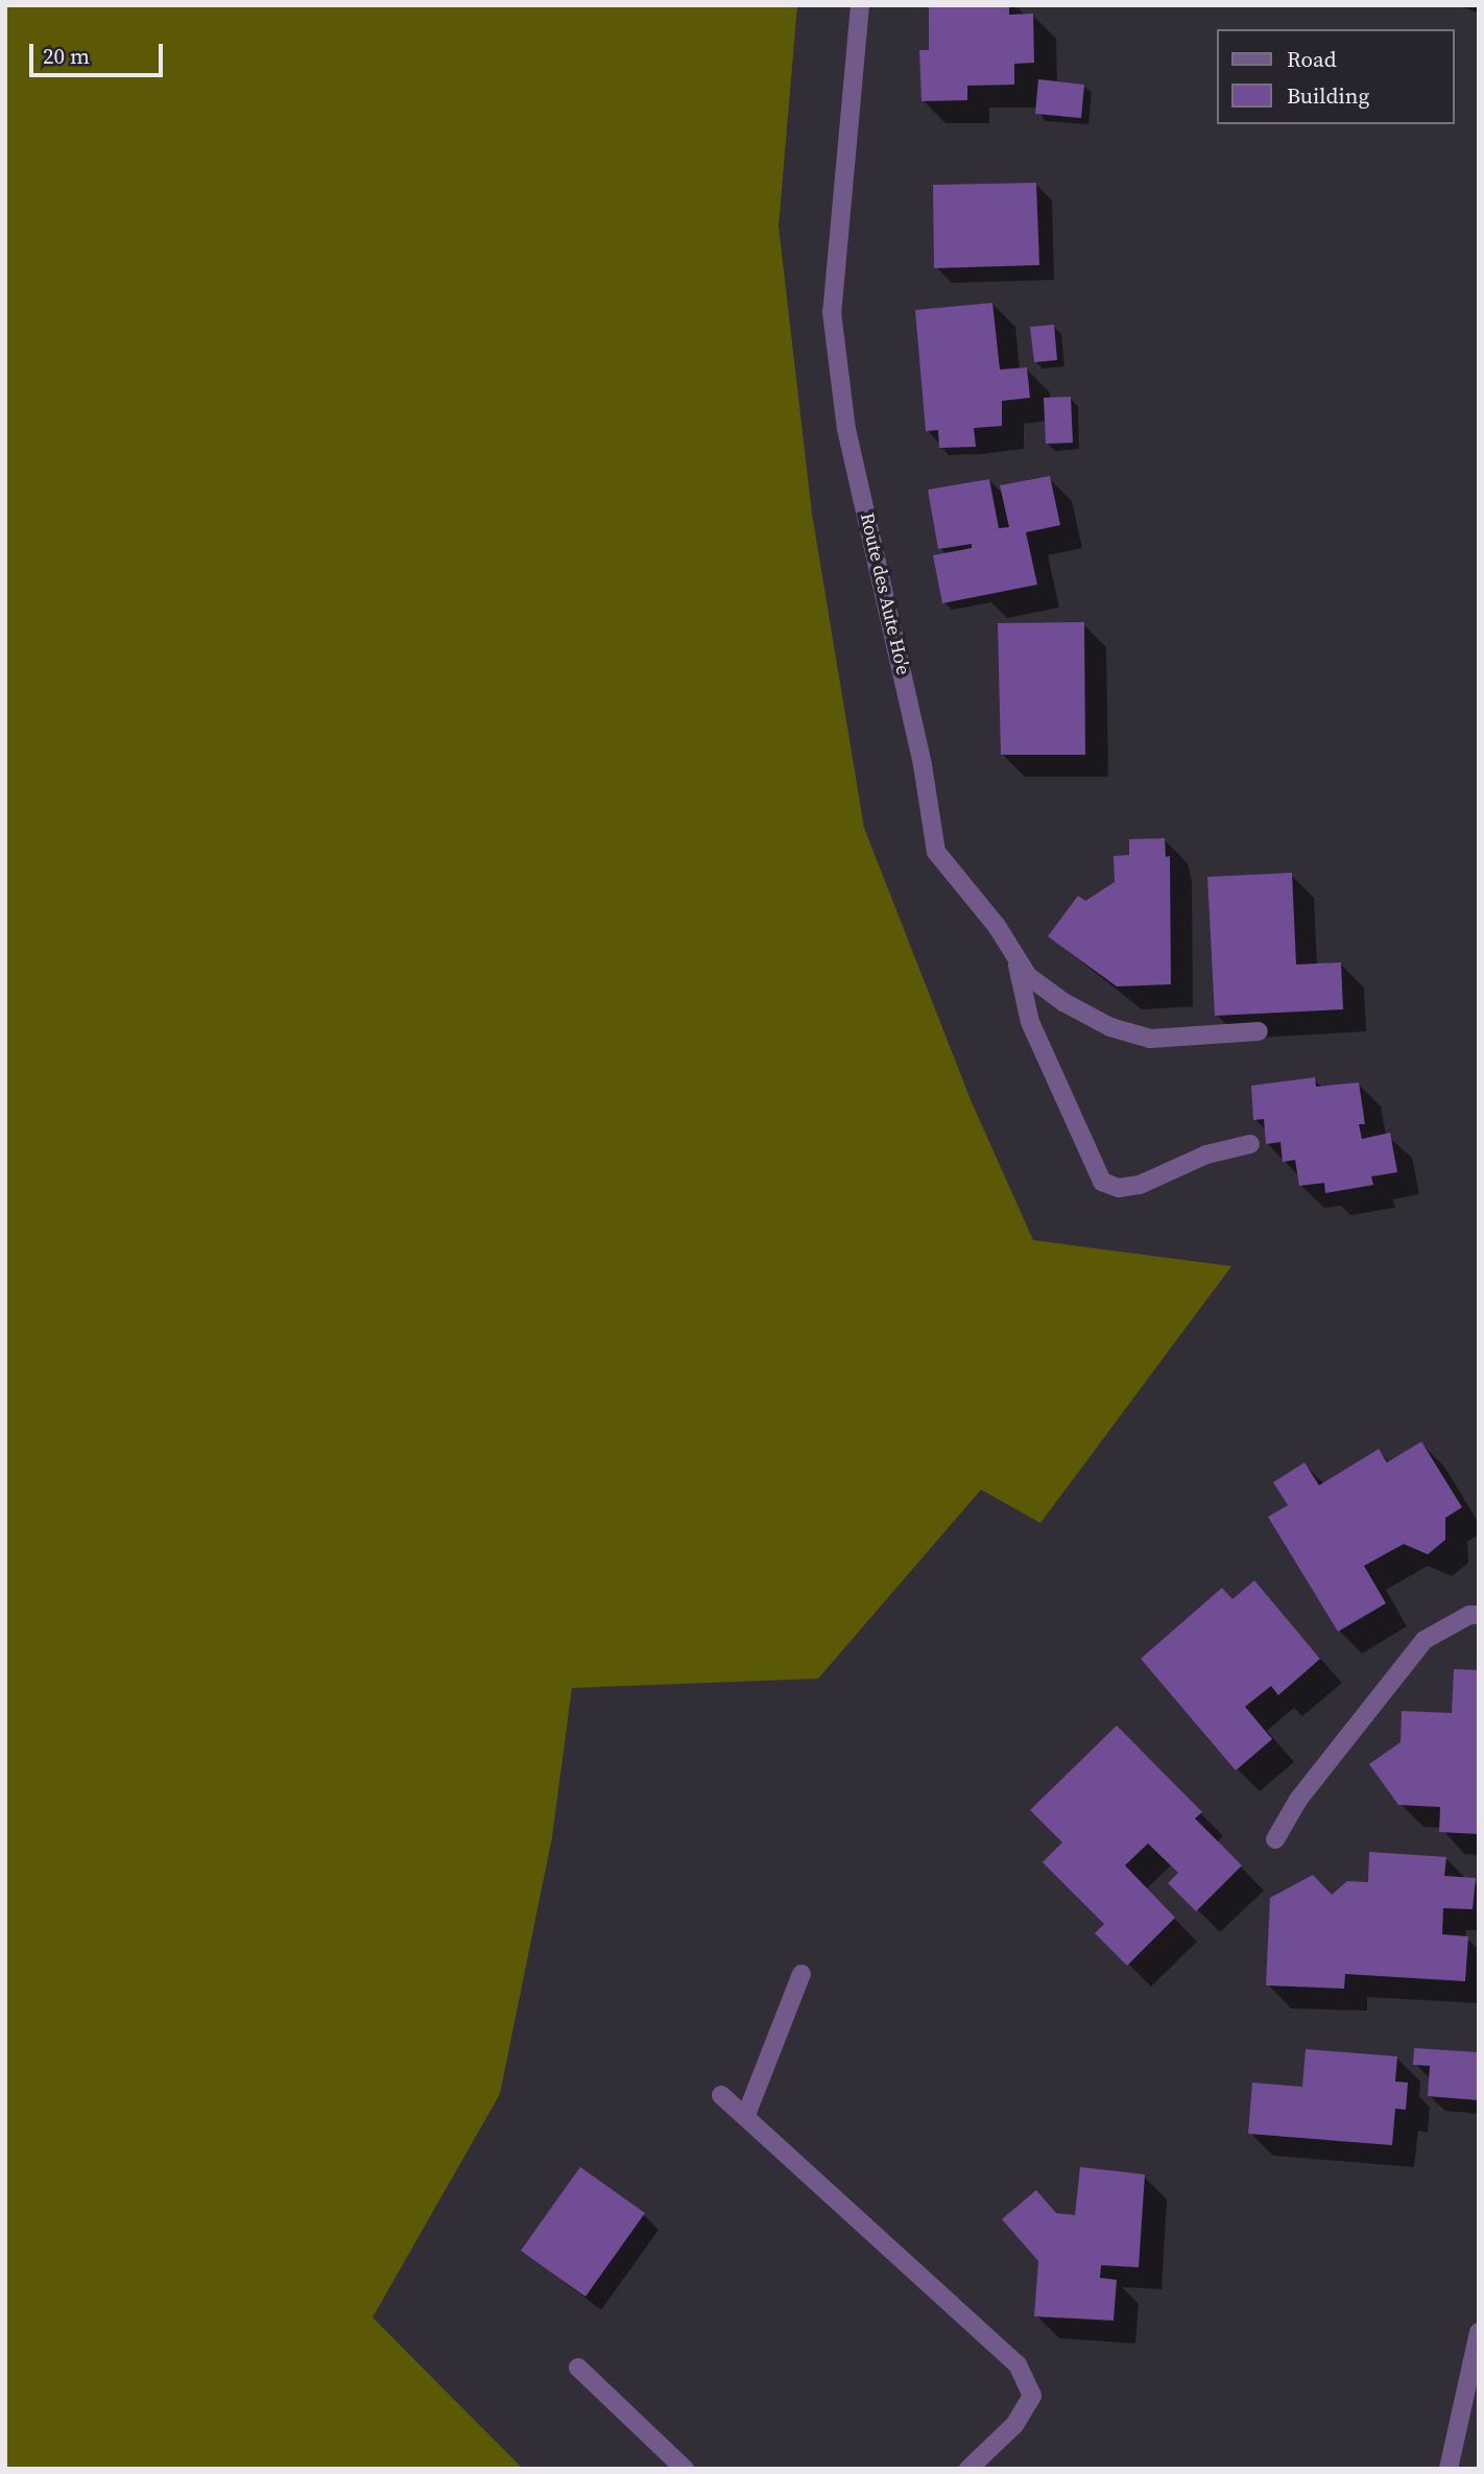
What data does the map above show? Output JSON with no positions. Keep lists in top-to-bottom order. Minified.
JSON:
{"streets":{"street":["Route des Aute Ho'e"]},"legend":["Road","Building"],"scale_bar":"20 m"}
